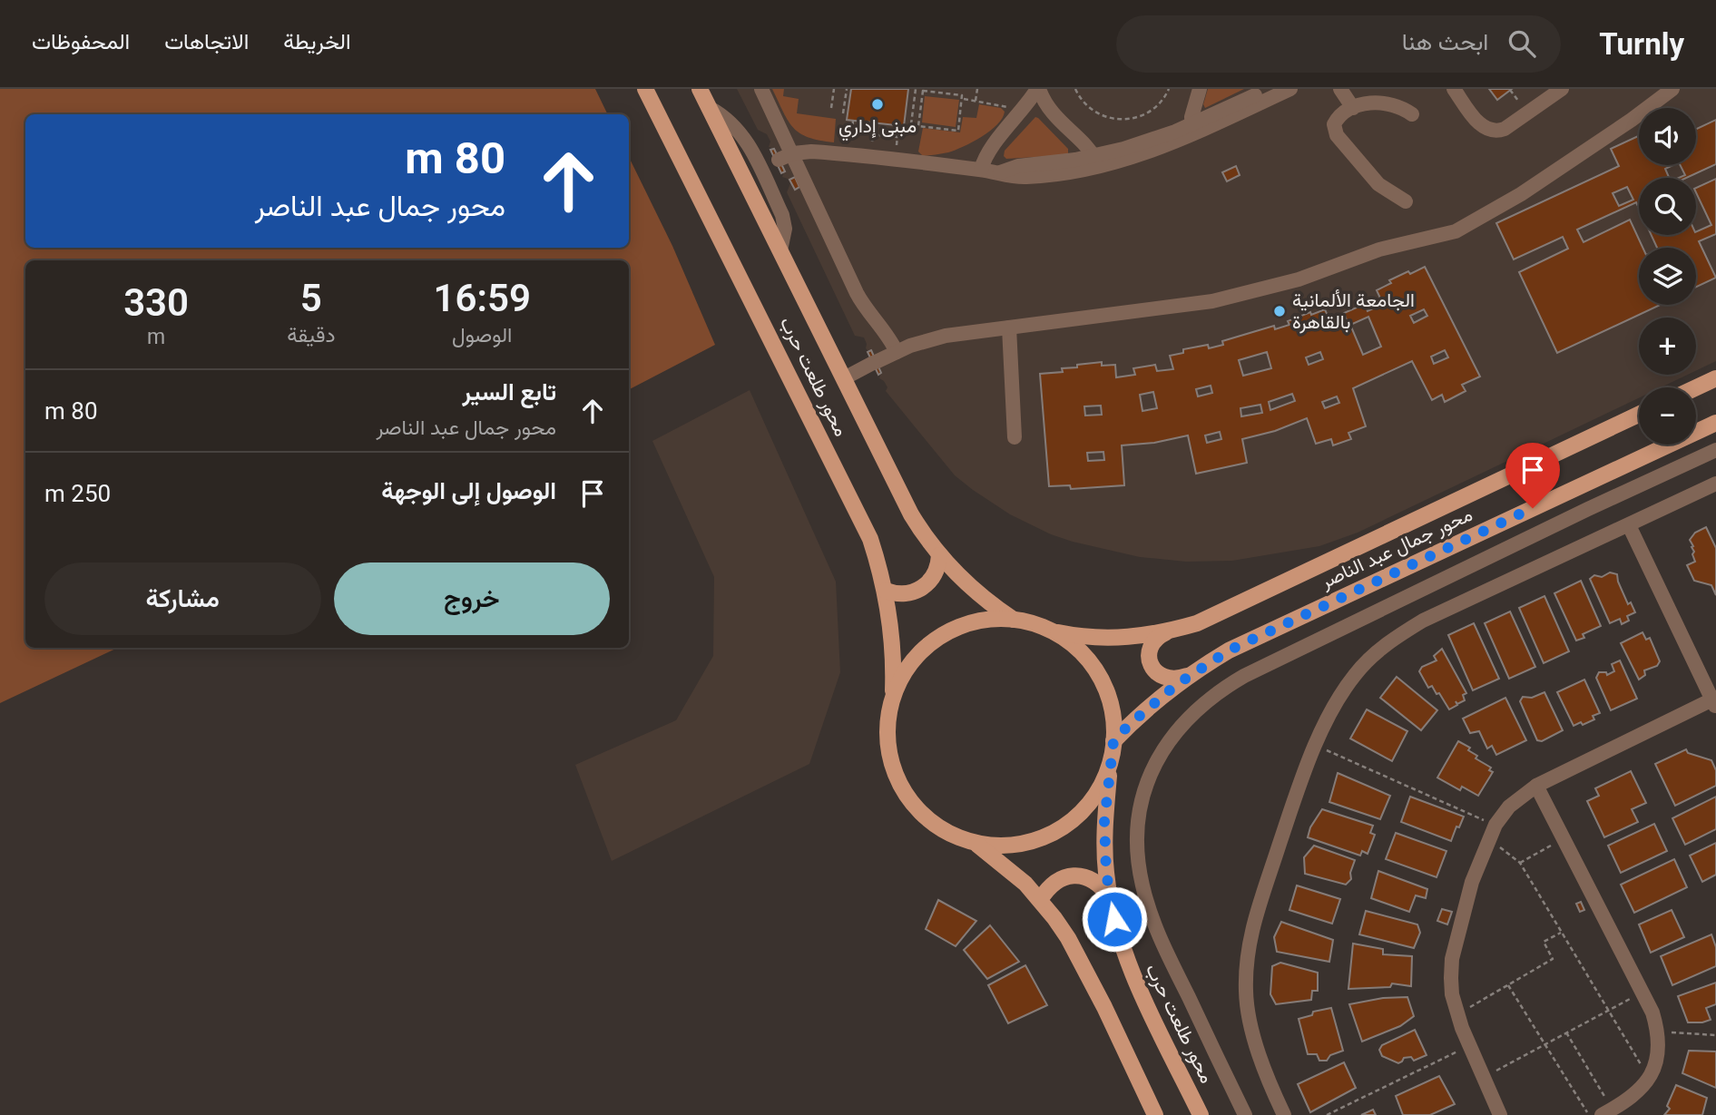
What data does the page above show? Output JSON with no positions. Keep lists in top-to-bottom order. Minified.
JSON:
{"streets":{"main road":["محور طلعت حرب","محور جمال عبد الناصر"]},"crossings":[["محور طلعت حرب","محور جمال عبد الناصر"]],"places":["مبنى إداري","الجامعة الألمانية بالقاهرة"],"page":{"header":"Turnly","search":"ابحث هنا","nav":["الخريطة","الاتجاهات","المحفوظات"],"map_buttons":["+","−"],"turn":["80 m","محور جمال عبد الناصر"],"eta":["16:59","الوصول","5","دقيقة","330","m"],"list":[{"name":"تابع السير","note":"محور جمال عبد الناصر","value":"80 m"},{"name":"الوصول إلى الوجهة","value":"250 m"}],"buttons":["خروج","مشاركة"]}}
